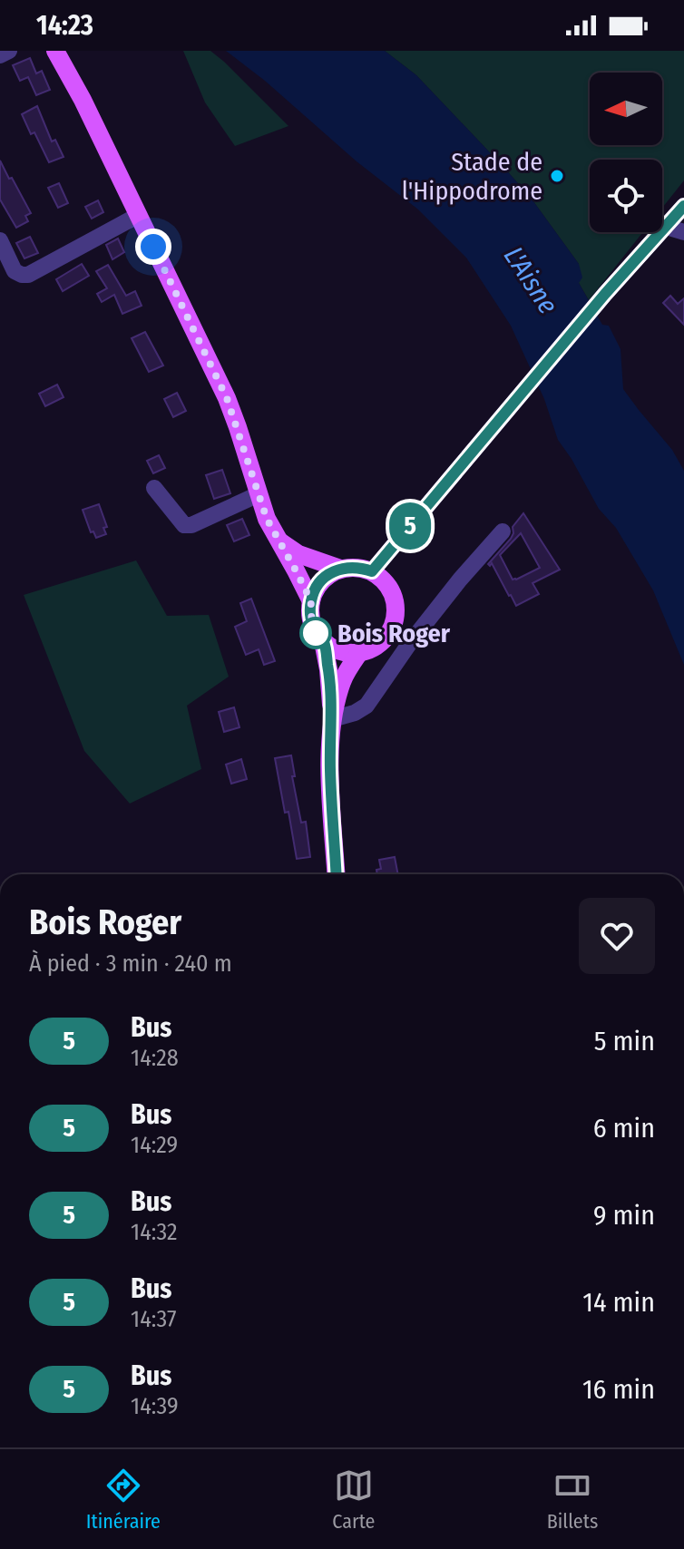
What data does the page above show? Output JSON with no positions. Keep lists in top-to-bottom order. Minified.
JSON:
{"water":["L'Aisne"],"places":["Stade de l'Hippodrome","Bois Roger"],"lines":["bus line 5"],"north":"left","page":{"status":"14:23","on_map":"5","heading":["Bois Roger","À pied · 3 min · 240 m"],"list":[{"mark":"5","name":"Bus","note":"14:28","value":"5 min"},{"mark":"5","name":"Bus","note":"14:29","value":"6 min"},{"mark":"5","name":"Bus","note":"14:32","value":"9 min"},{"mark":"5","name":"Bus","note":"14:37","value":"14 min"},{"mark":"5","name":"Bus","note":"14:39","value":"16 min"}],"tabs":["Itinéraire","Carte","Billets"]}}
